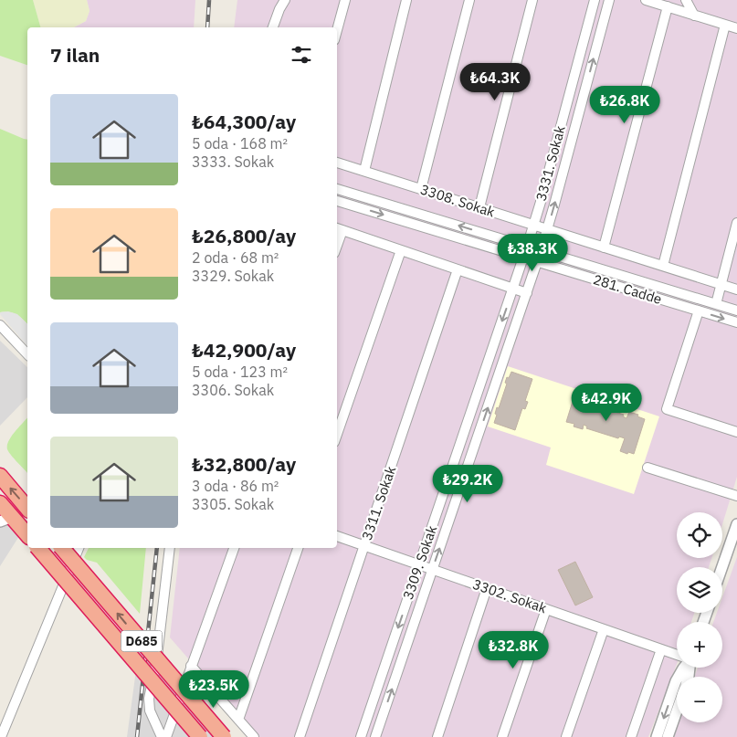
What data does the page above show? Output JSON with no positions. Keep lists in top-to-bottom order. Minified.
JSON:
{"streets":{"highway":["D685"],"street":["3331. Sokak","3308. Sokak","281. Cadde","3311. Sokak","3309. Sokak","3302. Sokak"]},"crossings":[["3331. Sokak","3308. Sokak"],["3331. Sokak","281. Cadde"],["3331. Sokak","3309. Sokak"],["281. Cadde","3309. Sokak"],["3311. Sokak","3302. Sokak"],["3309. Sokak","3302. Sokak"]],"page":{"heading":"7 ilan","price":["₺64.3K","₺26.8K","₺38.3K","₺42.9K","₺29.2K","₺32.8K","₺23.5K"],"list":[{"name":"₺64,300/ay","note":"5 oda · 168 m² · 3333. Sokak"},{"name":"₺26,800/ay","note":"2 oda · 68 m² · 3329. Sokak"},{"name":"₺42,900/ay","note":"5 oda · 123 m² · 3306. Sokak"},{"name":"₺32,800/ay","note":"3 oda · 86 m² · 3305. Sokak"}],"map_buttons":["+","−"]}}
